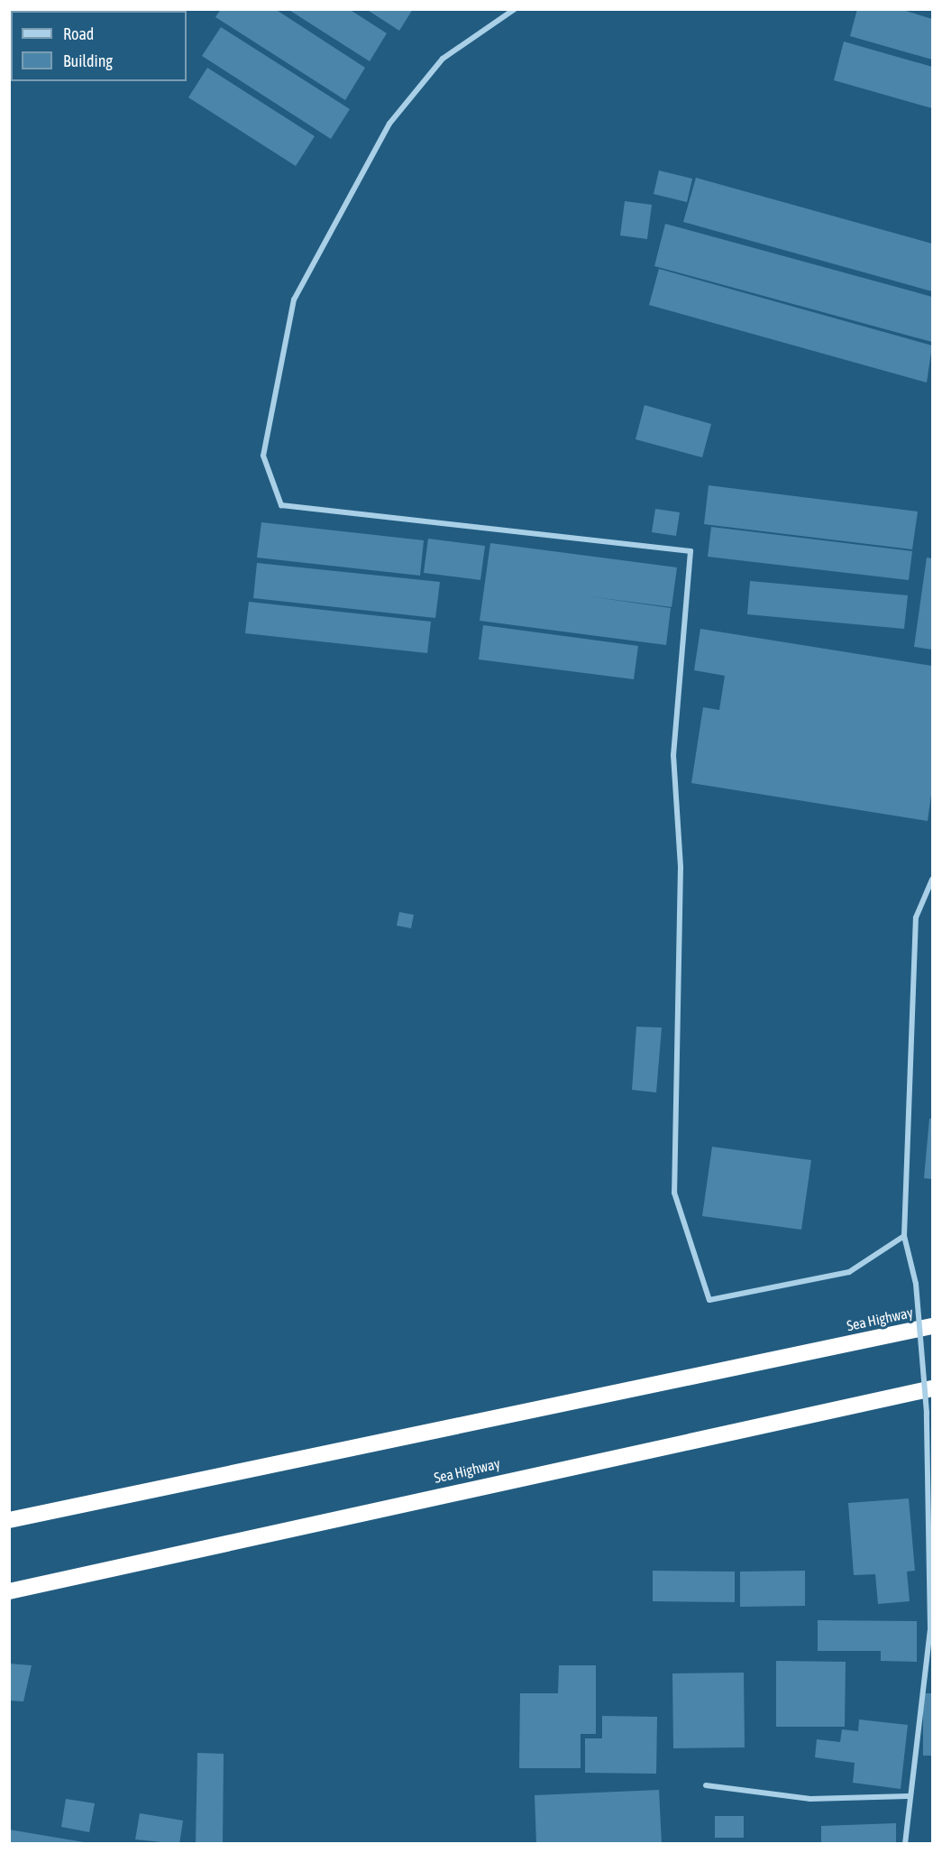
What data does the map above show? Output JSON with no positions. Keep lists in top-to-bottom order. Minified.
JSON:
{"streets":{"highway":["Sea Highway"]},"legend":["Road","Building"]}
